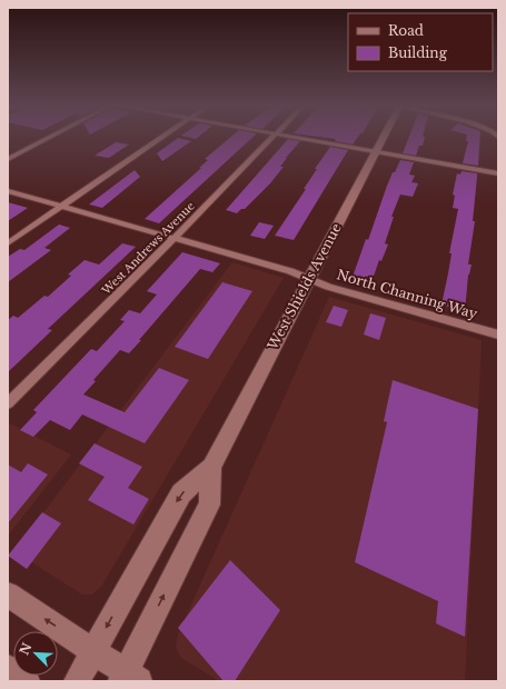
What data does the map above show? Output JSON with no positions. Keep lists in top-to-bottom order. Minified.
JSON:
{"streets":{"main road":["West Shields Avenue"],"street":["West Andrews Avenue","North Channing Way"]},"crossings":[["West Andrews Avenue","North Channing Way"],["West Shields Avenue","North Channing Way"]],"legend":["Road","Building"],"north":"top left"}
